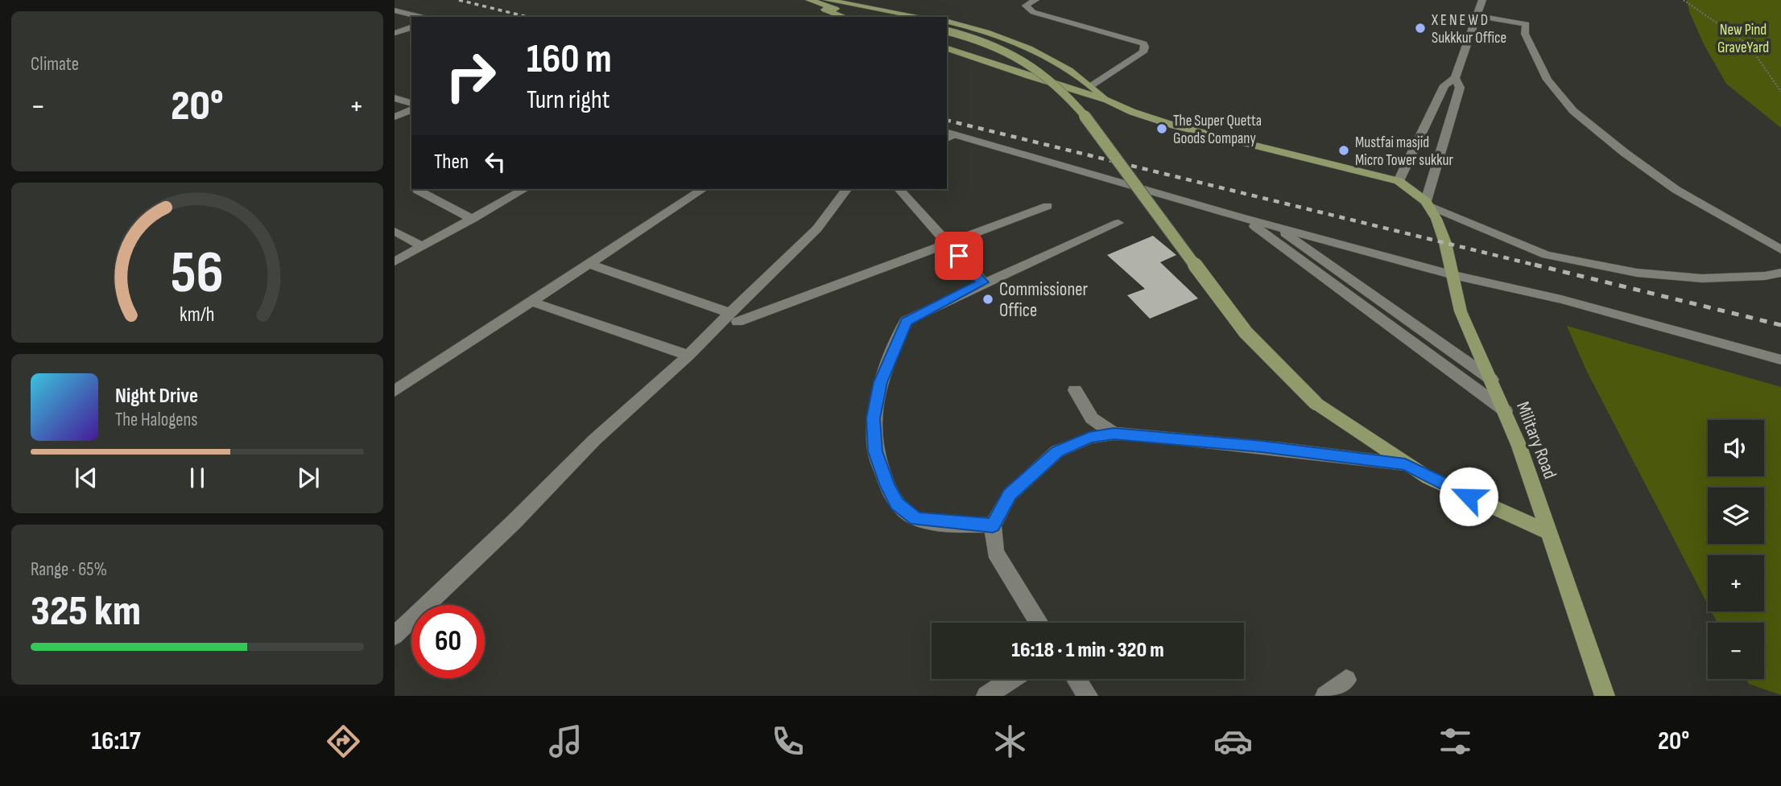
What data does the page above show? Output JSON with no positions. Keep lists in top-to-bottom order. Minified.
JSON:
{"streets":{"main road":["Military Road"]},"parks":["New Pind GraveYard"],"places":["X E N E W D Sukkkur Office","The Super Quetta Goods Company","Mustfai masjid Micro Tower sukkur","Commissioner Office"],"page":{"tile":["Climate",["Range · 65%","325 km"]],"turn":["160 m","Turn right"],"heat":["−","20°","+"],"then":"Then","song":["Night Drive","The Halogens"],"map_buttons":["+","−"],"limit":"60","trip":"16:18 · 1 min · 320 m","tabs":["16:17","20°"],"gauge":["56","km/h"]}}
